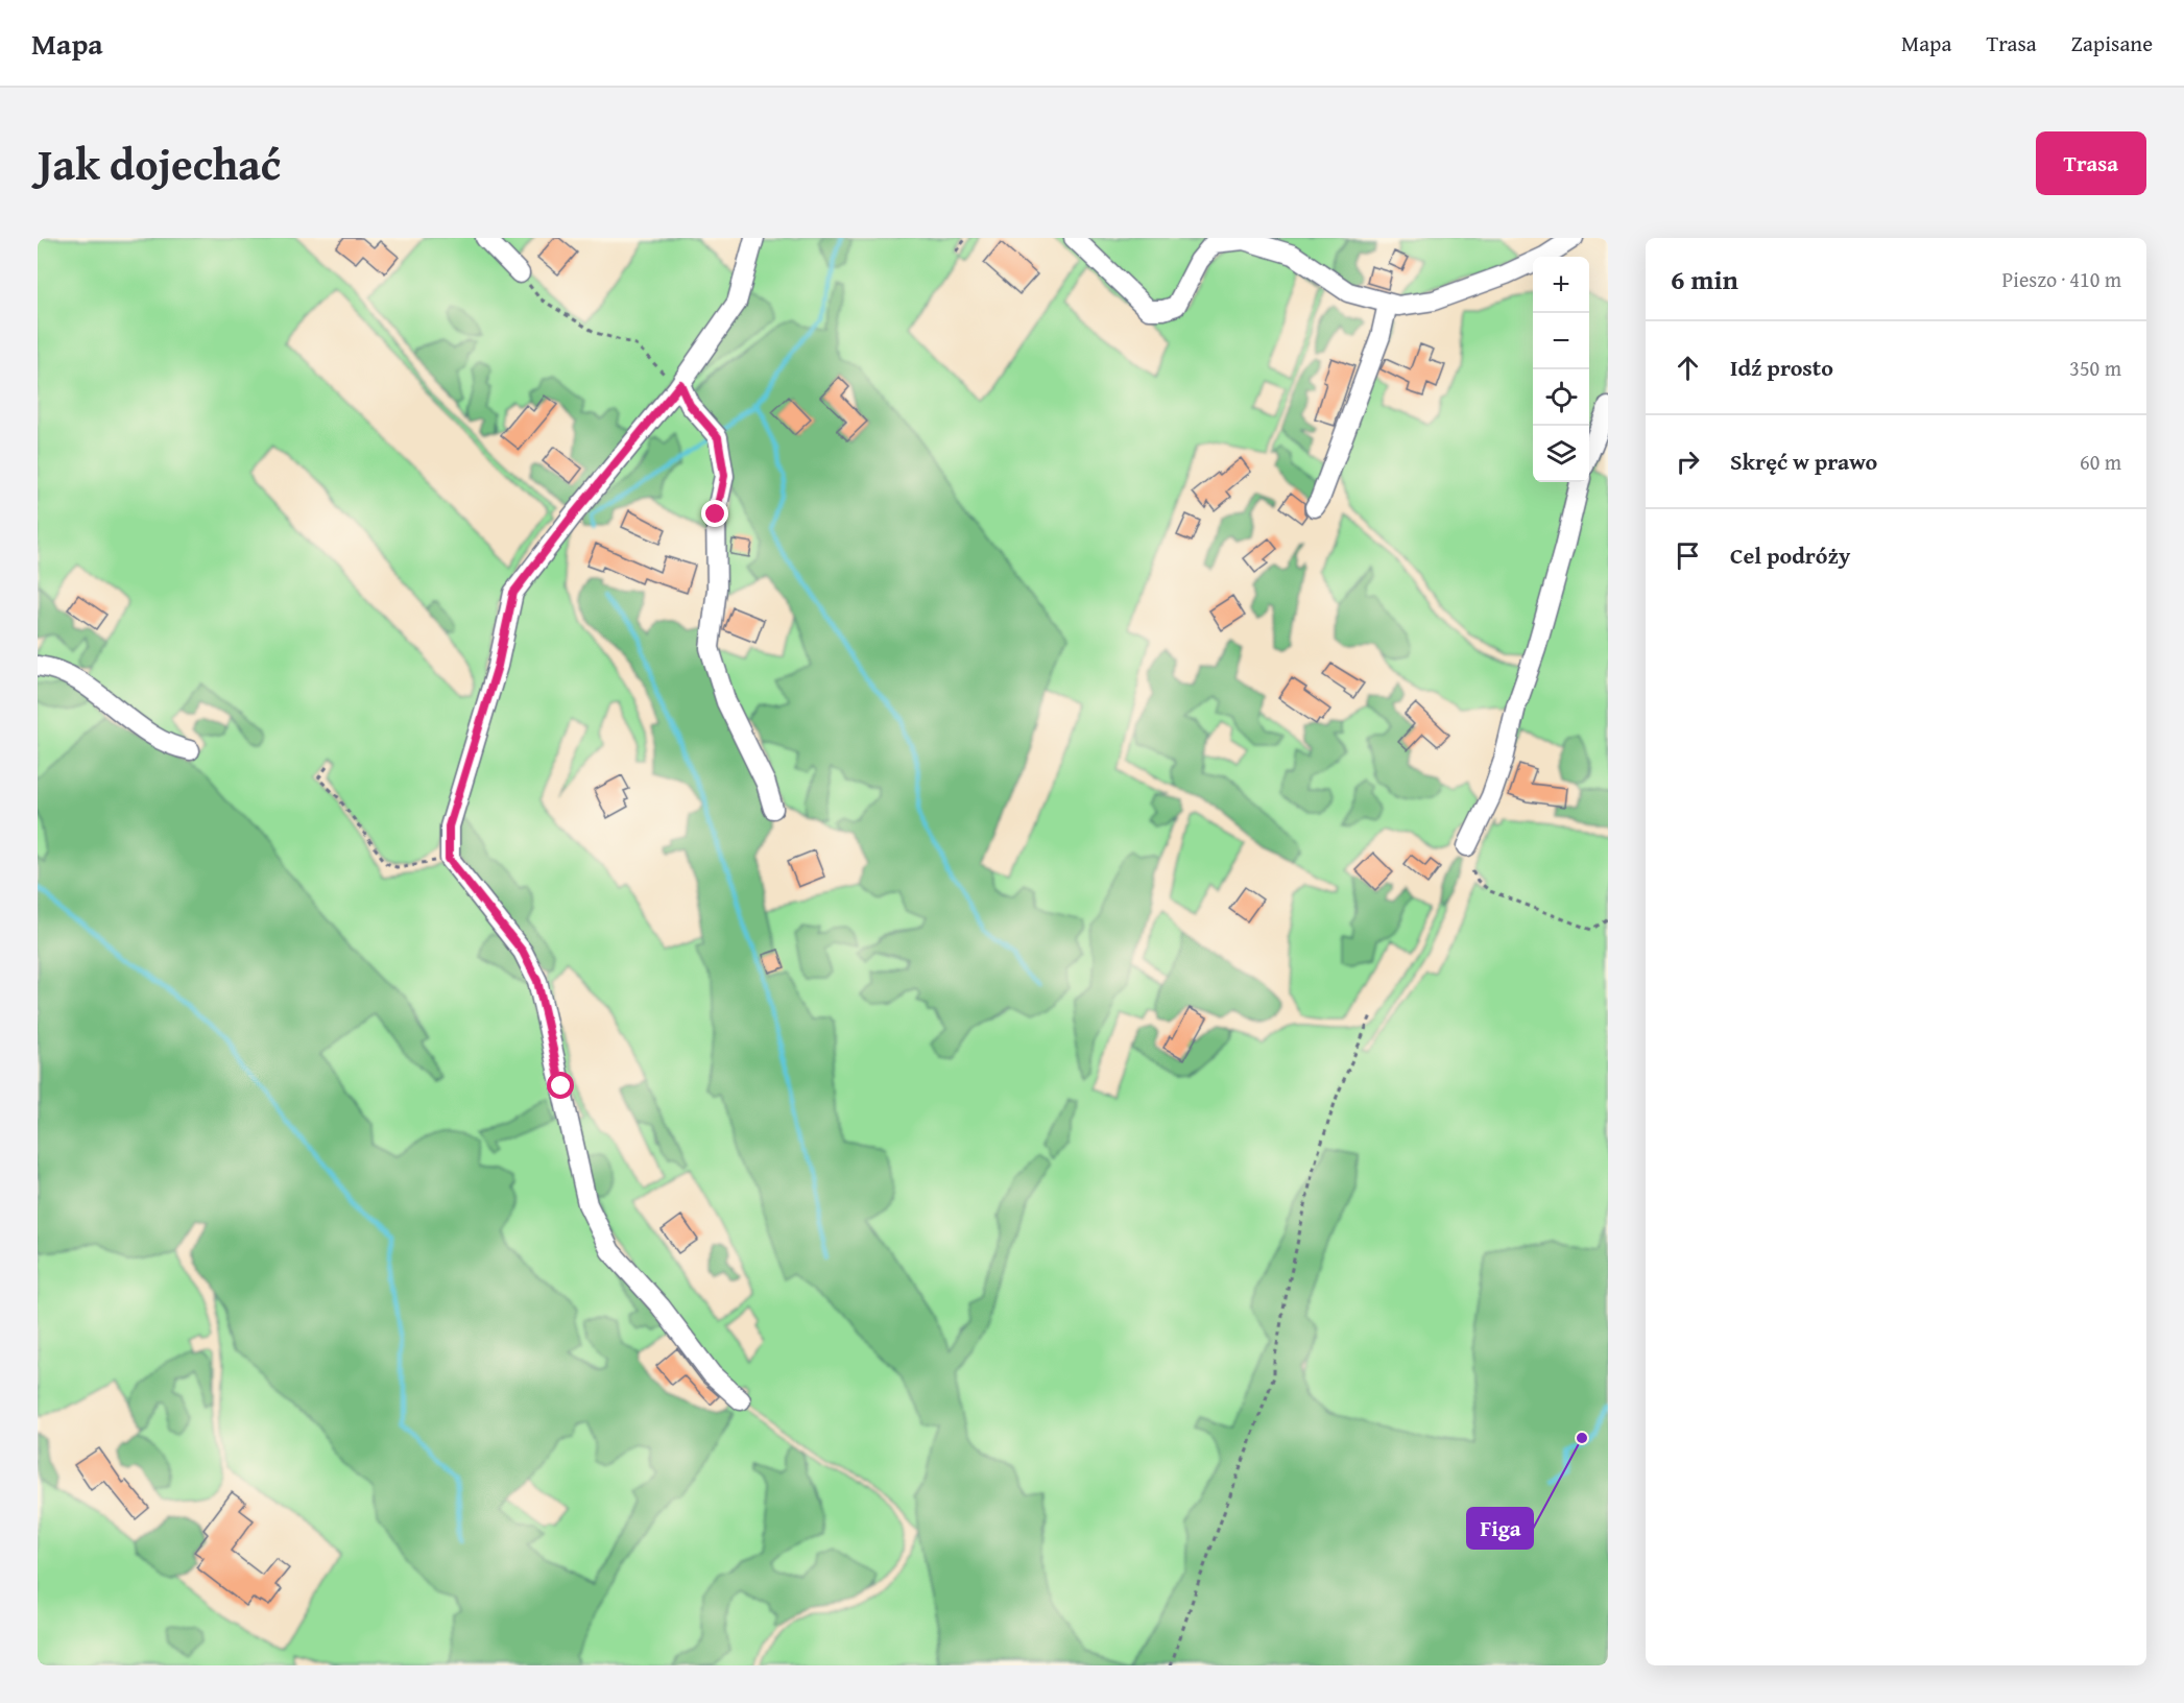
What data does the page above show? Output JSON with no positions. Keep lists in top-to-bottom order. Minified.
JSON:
{"places":["Figa"],"page":{"header":"Mapa","nav":["Mapa","Trasa","Zapisane"],"title":"Jak dojechać","buttons":"Trasa","heading":["6 min","Pieszo · 410 m"],"map_buttons":["+","−"],"list":[["Idź prosto","350 m"],["Skręć w prawo","60 m"],"Cel podróży"]}}
